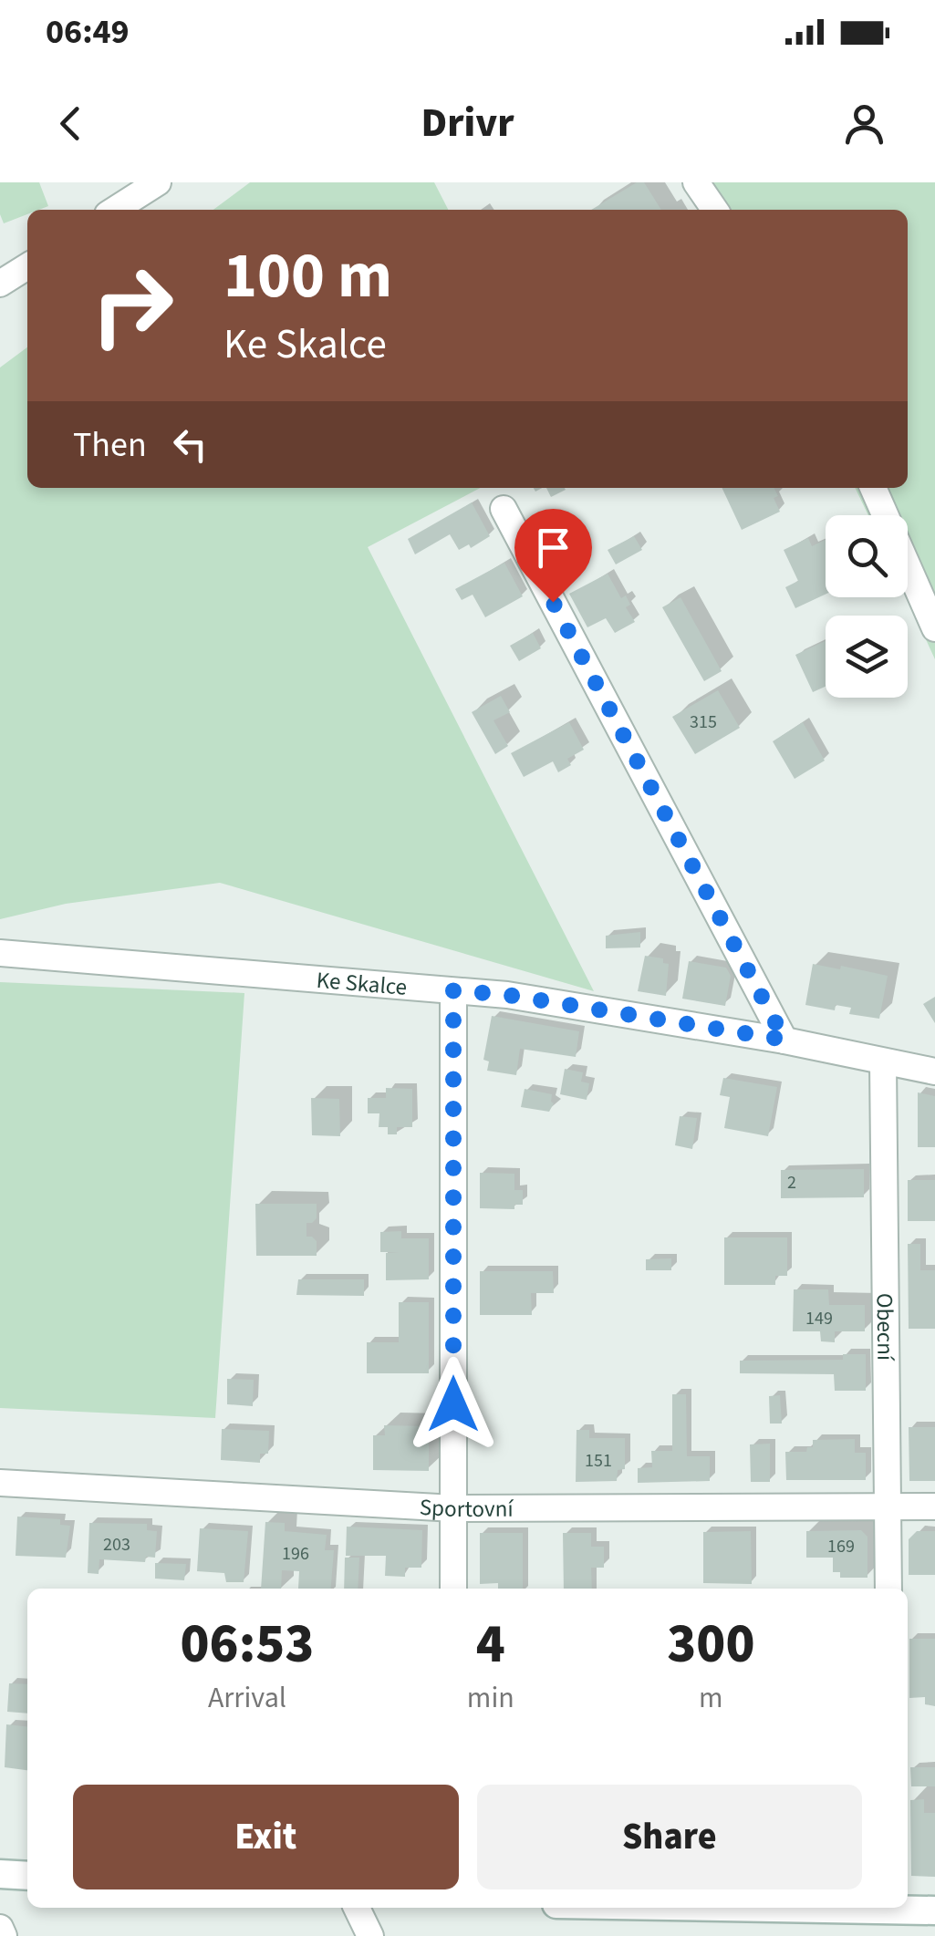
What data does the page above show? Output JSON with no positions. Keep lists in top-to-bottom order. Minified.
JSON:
{"streets":{"street":["Ke Skalce","Obecní","Sportovní"]},"crossings":[["Ke Skalce","Obecní"],["Obecní","Sportovní"]],"house_numbers":["315","2","149","151","203","169","196"],"page":{"status":"06:49","header":"Drivr","turn":["100 m","Ke Skalce"],"then":"Then","eta":["06:53","Arrival","4","min","300","m"],"buttons":["Exit","Share"]}}
